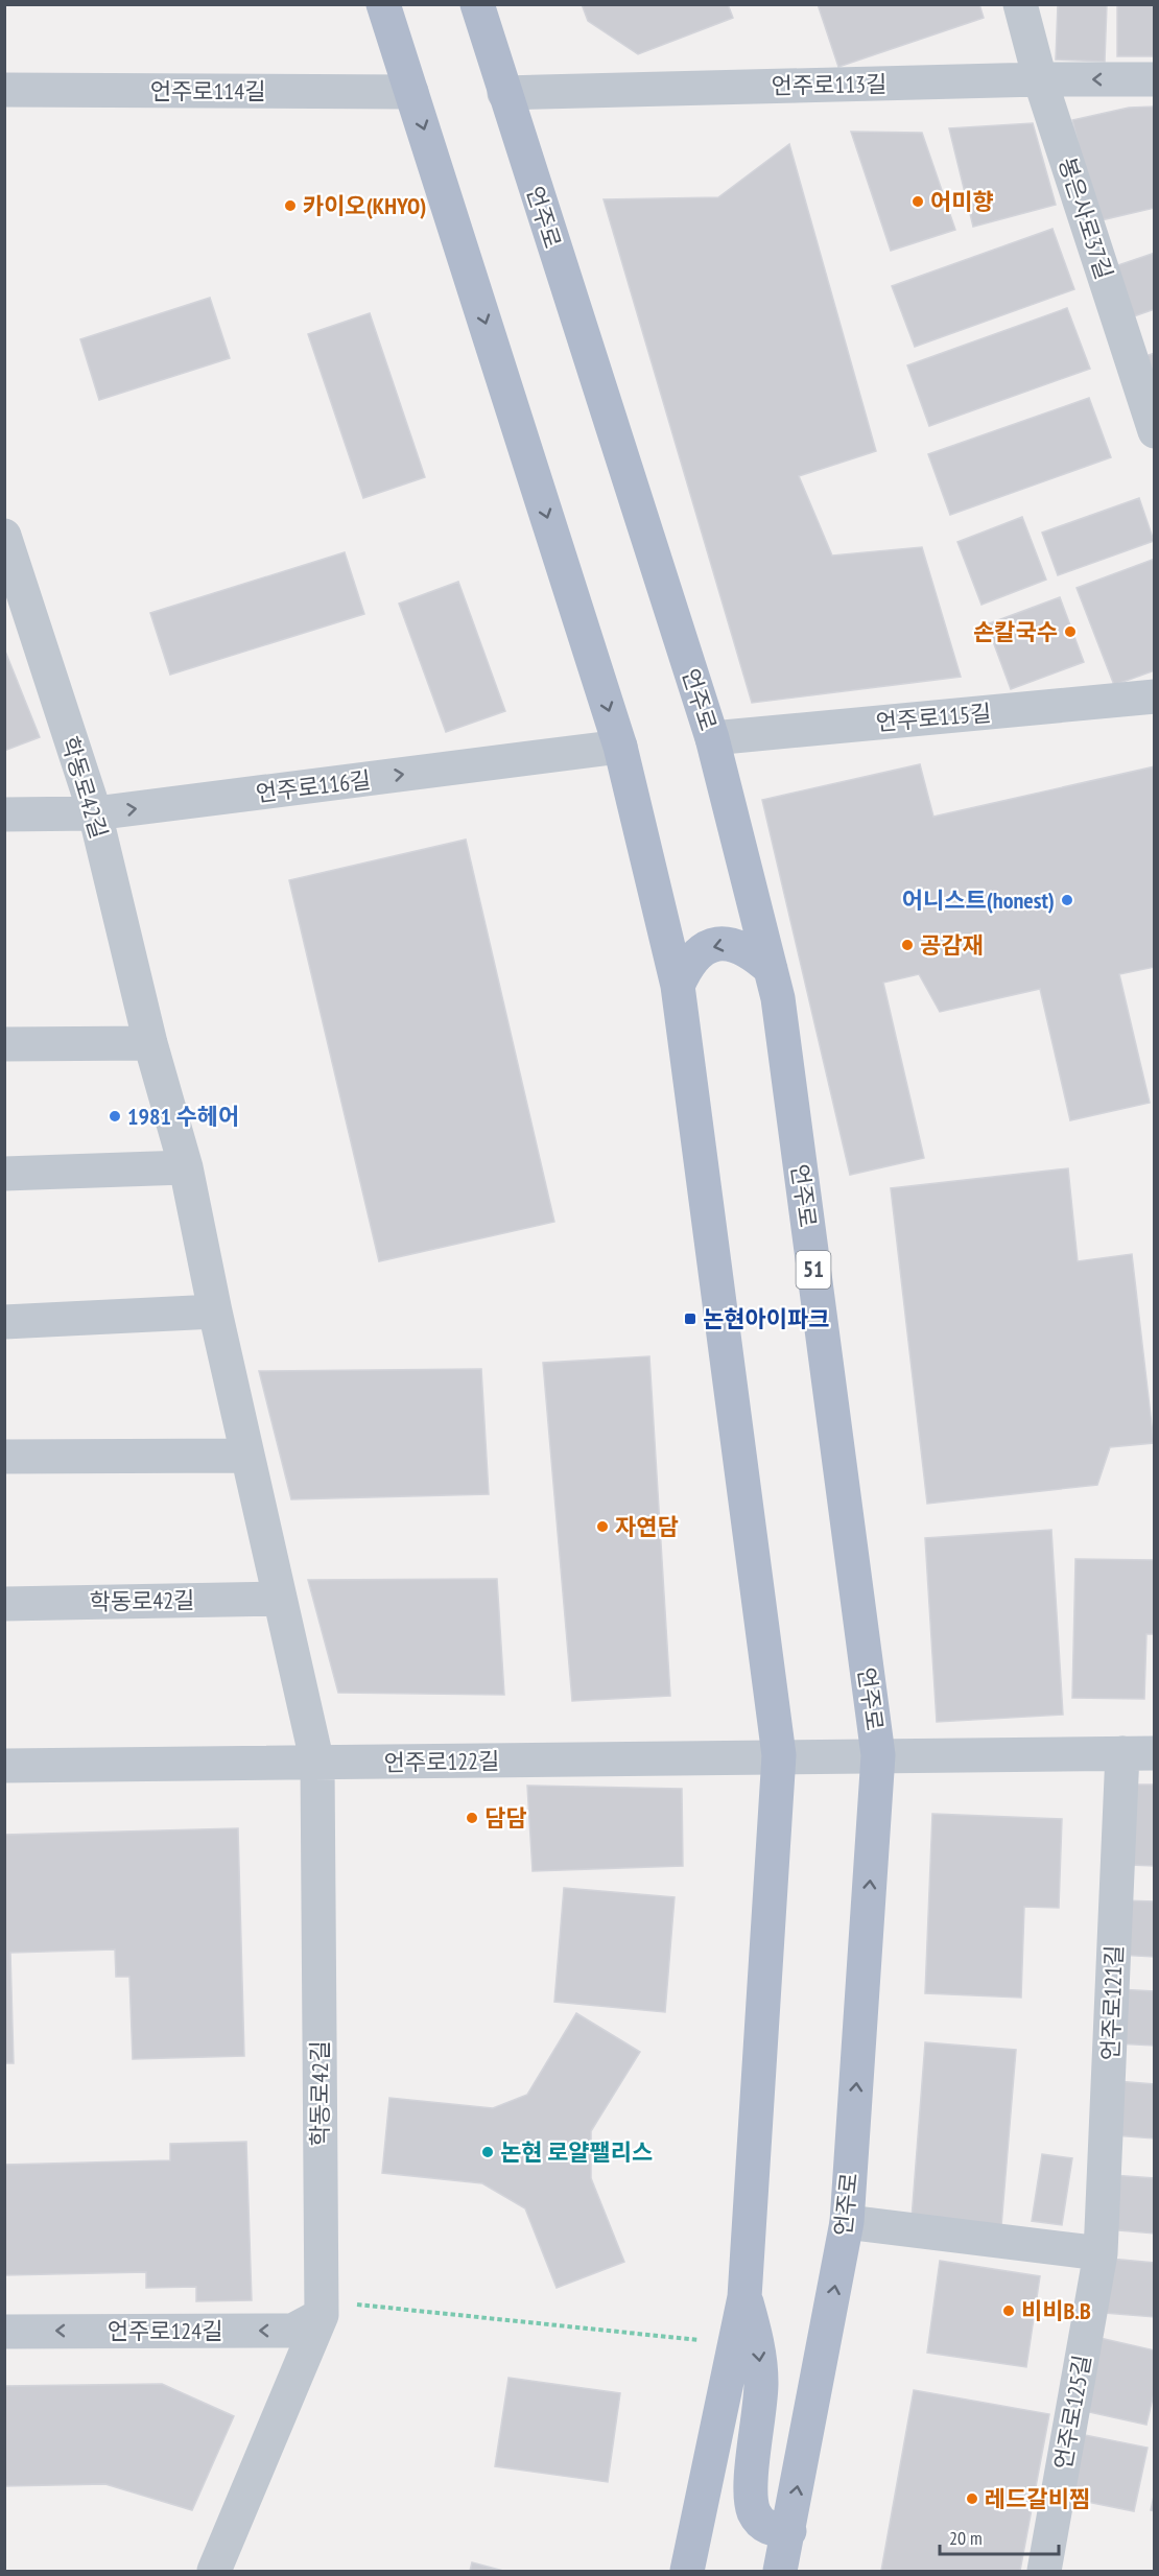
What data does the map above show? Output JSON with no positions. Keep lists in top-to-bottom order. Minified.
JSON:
{"streets":{"main road":["언주로","51"],"street":["언주로113길","언주로114길","봉은사로37길","언주로115길","언주로116길","학동로42길","언주로122길","언주로121길","언주로124길","언주로125길"]},"crossings":[["언주로113길","언주로"],["언주로113길","봉은사로37길"],["언주로","언주로115길"],["언주로","언주로122길"],["언주로","언주로121길"],["언주로116길","학동로42길"],["학동로42길","언주로122길"],["학동로42길","언주로124길"],["언주로122길","언주로121길"],["언주로121길","언주로125길"]],"one_way":["언주로116길","언주로124길"],"places":{"other":["어미향","카이오(KHYO)","손칼국수","어니스트(honest)","공감재","1981 수헤어","자연담","담담","논현 로얄팰리스","비비B.B","레드갈비찜"],"transit":["논현아이파크"]},"scale_bar":"20 m"}
